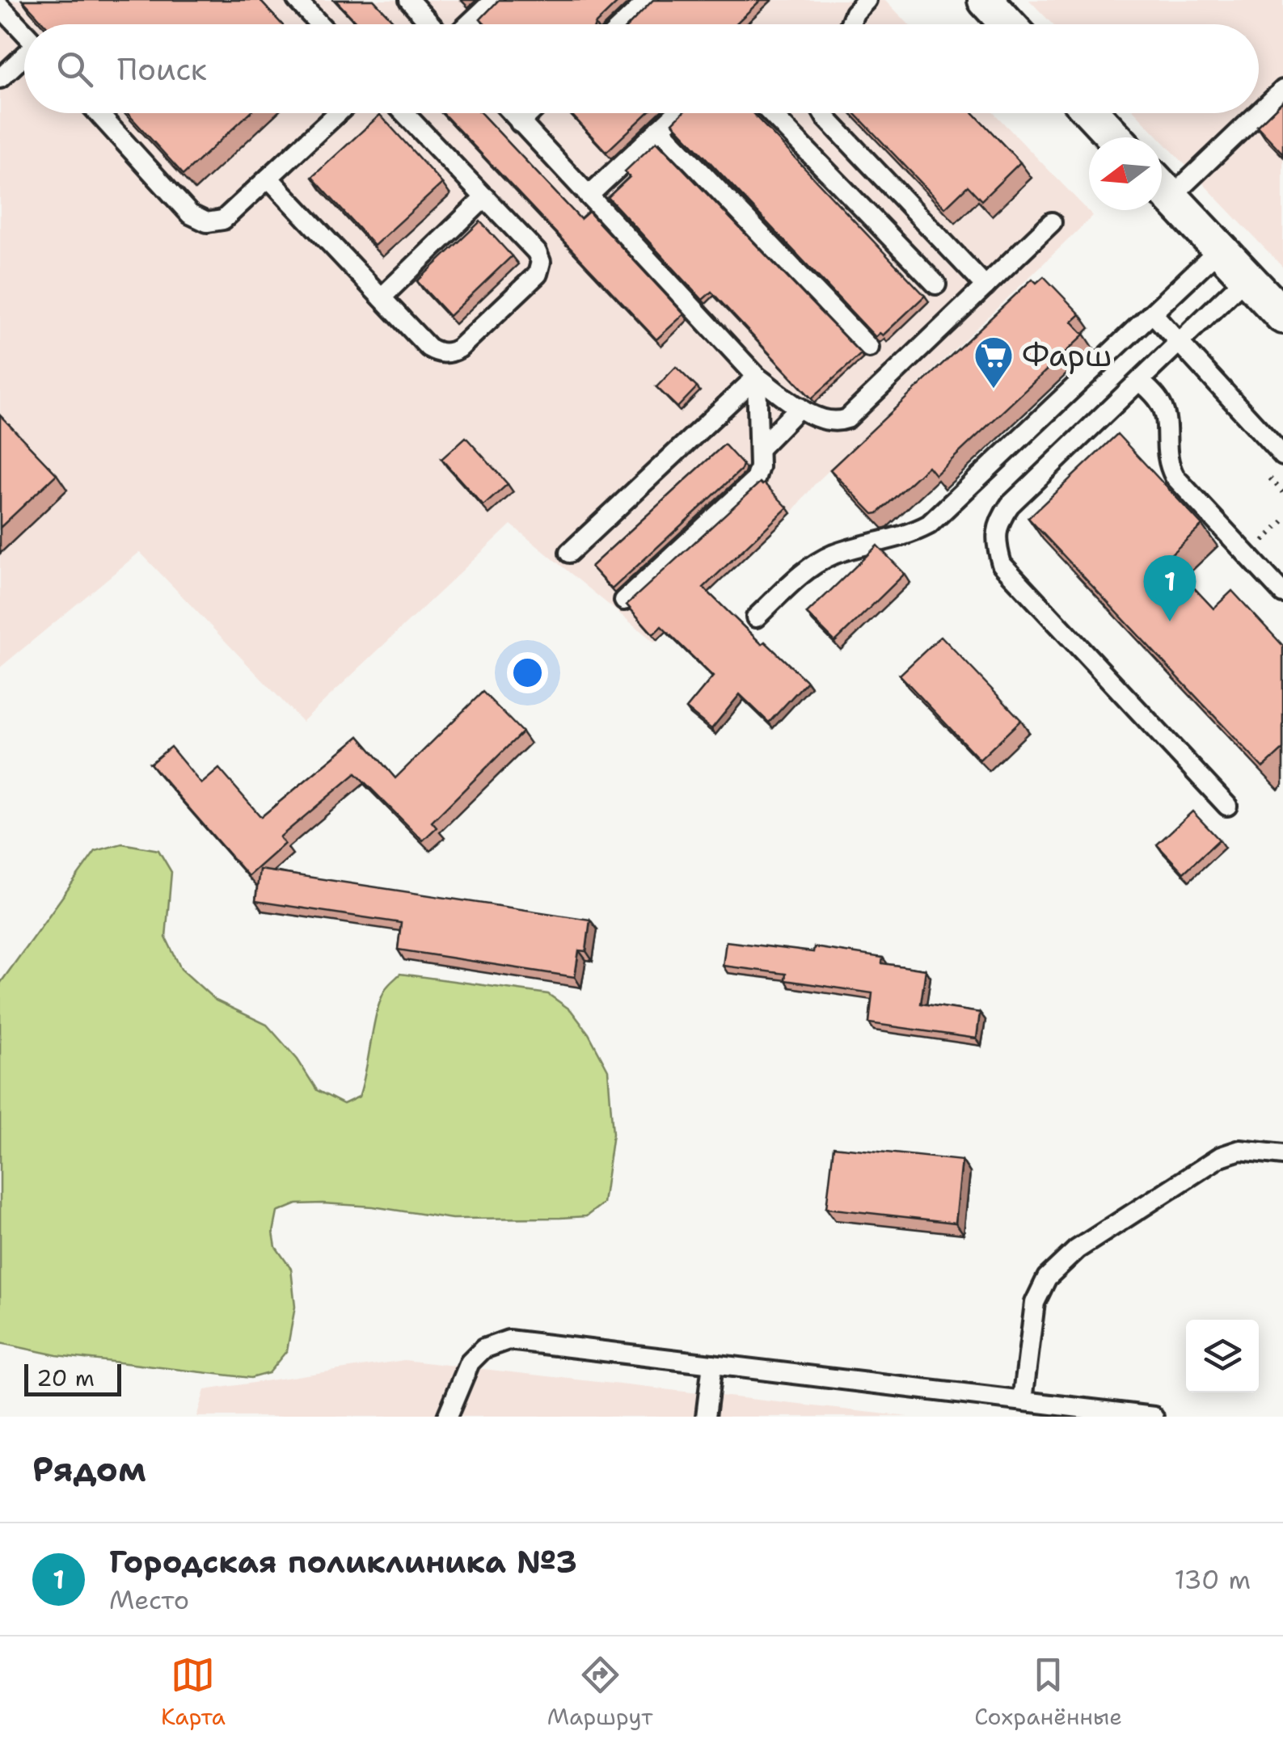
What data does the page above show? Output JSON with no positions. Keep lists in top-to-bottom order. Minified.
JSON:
{"places":{"supermarket":["Фарш"]},"scale_bar":"20 m","north":"left","page":{"search":"Поиск","pins":"1","scale":"20 m","heading":"Рядом","list":[{"mark":"1","name":"Городская поликлиника №3","note":"Место","value":"130 m"}],"nav":["Карта","Маршрут","Сохранённые"]}}
